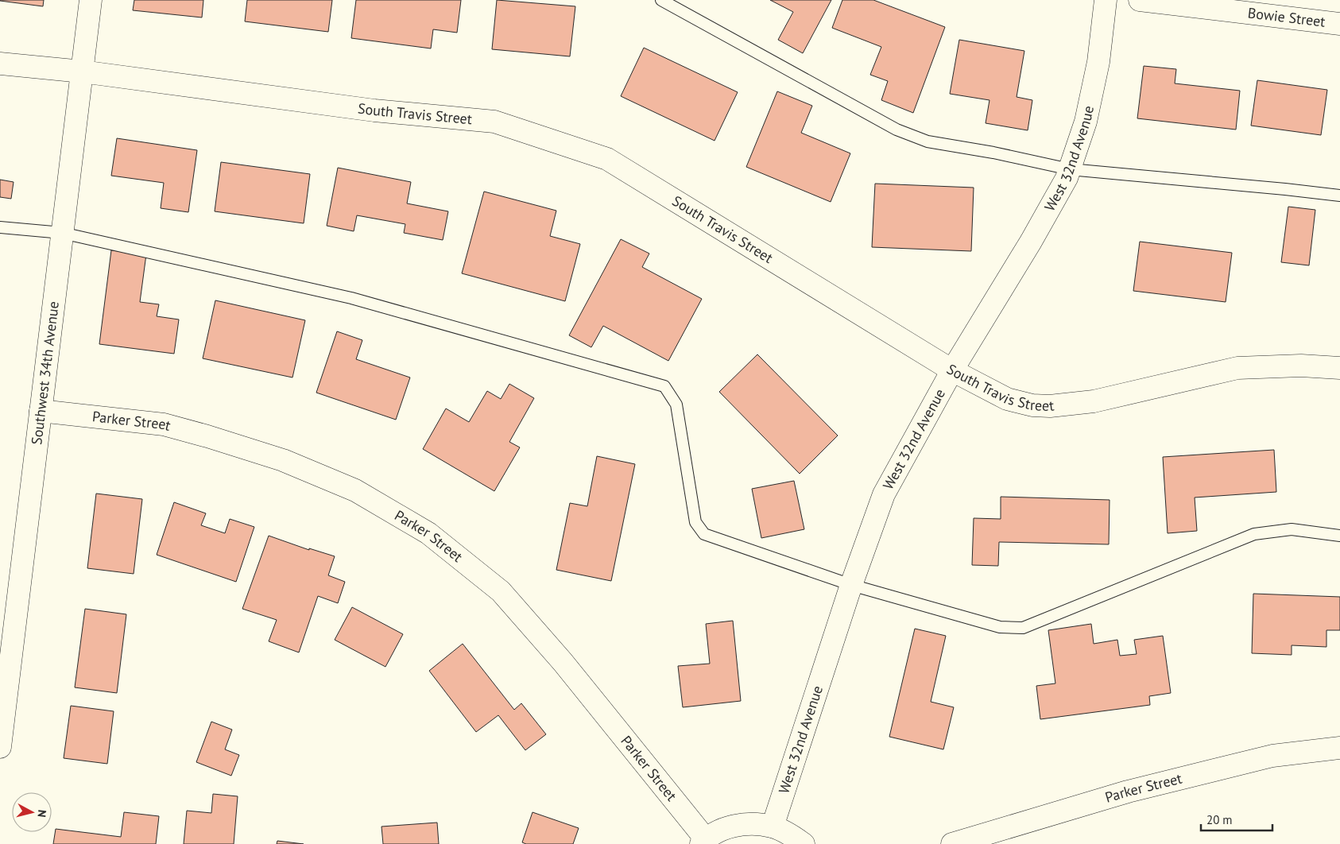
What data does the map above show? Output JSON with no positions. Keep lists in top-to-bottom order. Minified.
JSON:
{"streets":{"main road":["Bowie Street","South Travis Street","West 32nd Avenue","Southwest 34th Avenue","Parker Street"]},"crossings":[["South Travis Street","West 32nd Avenue"],["South Travis Street","Southwest 34th Avenue"],["Southwest 34th Avenue","Parker Street"]],"scale_bar":"20 m","north":"right"}
